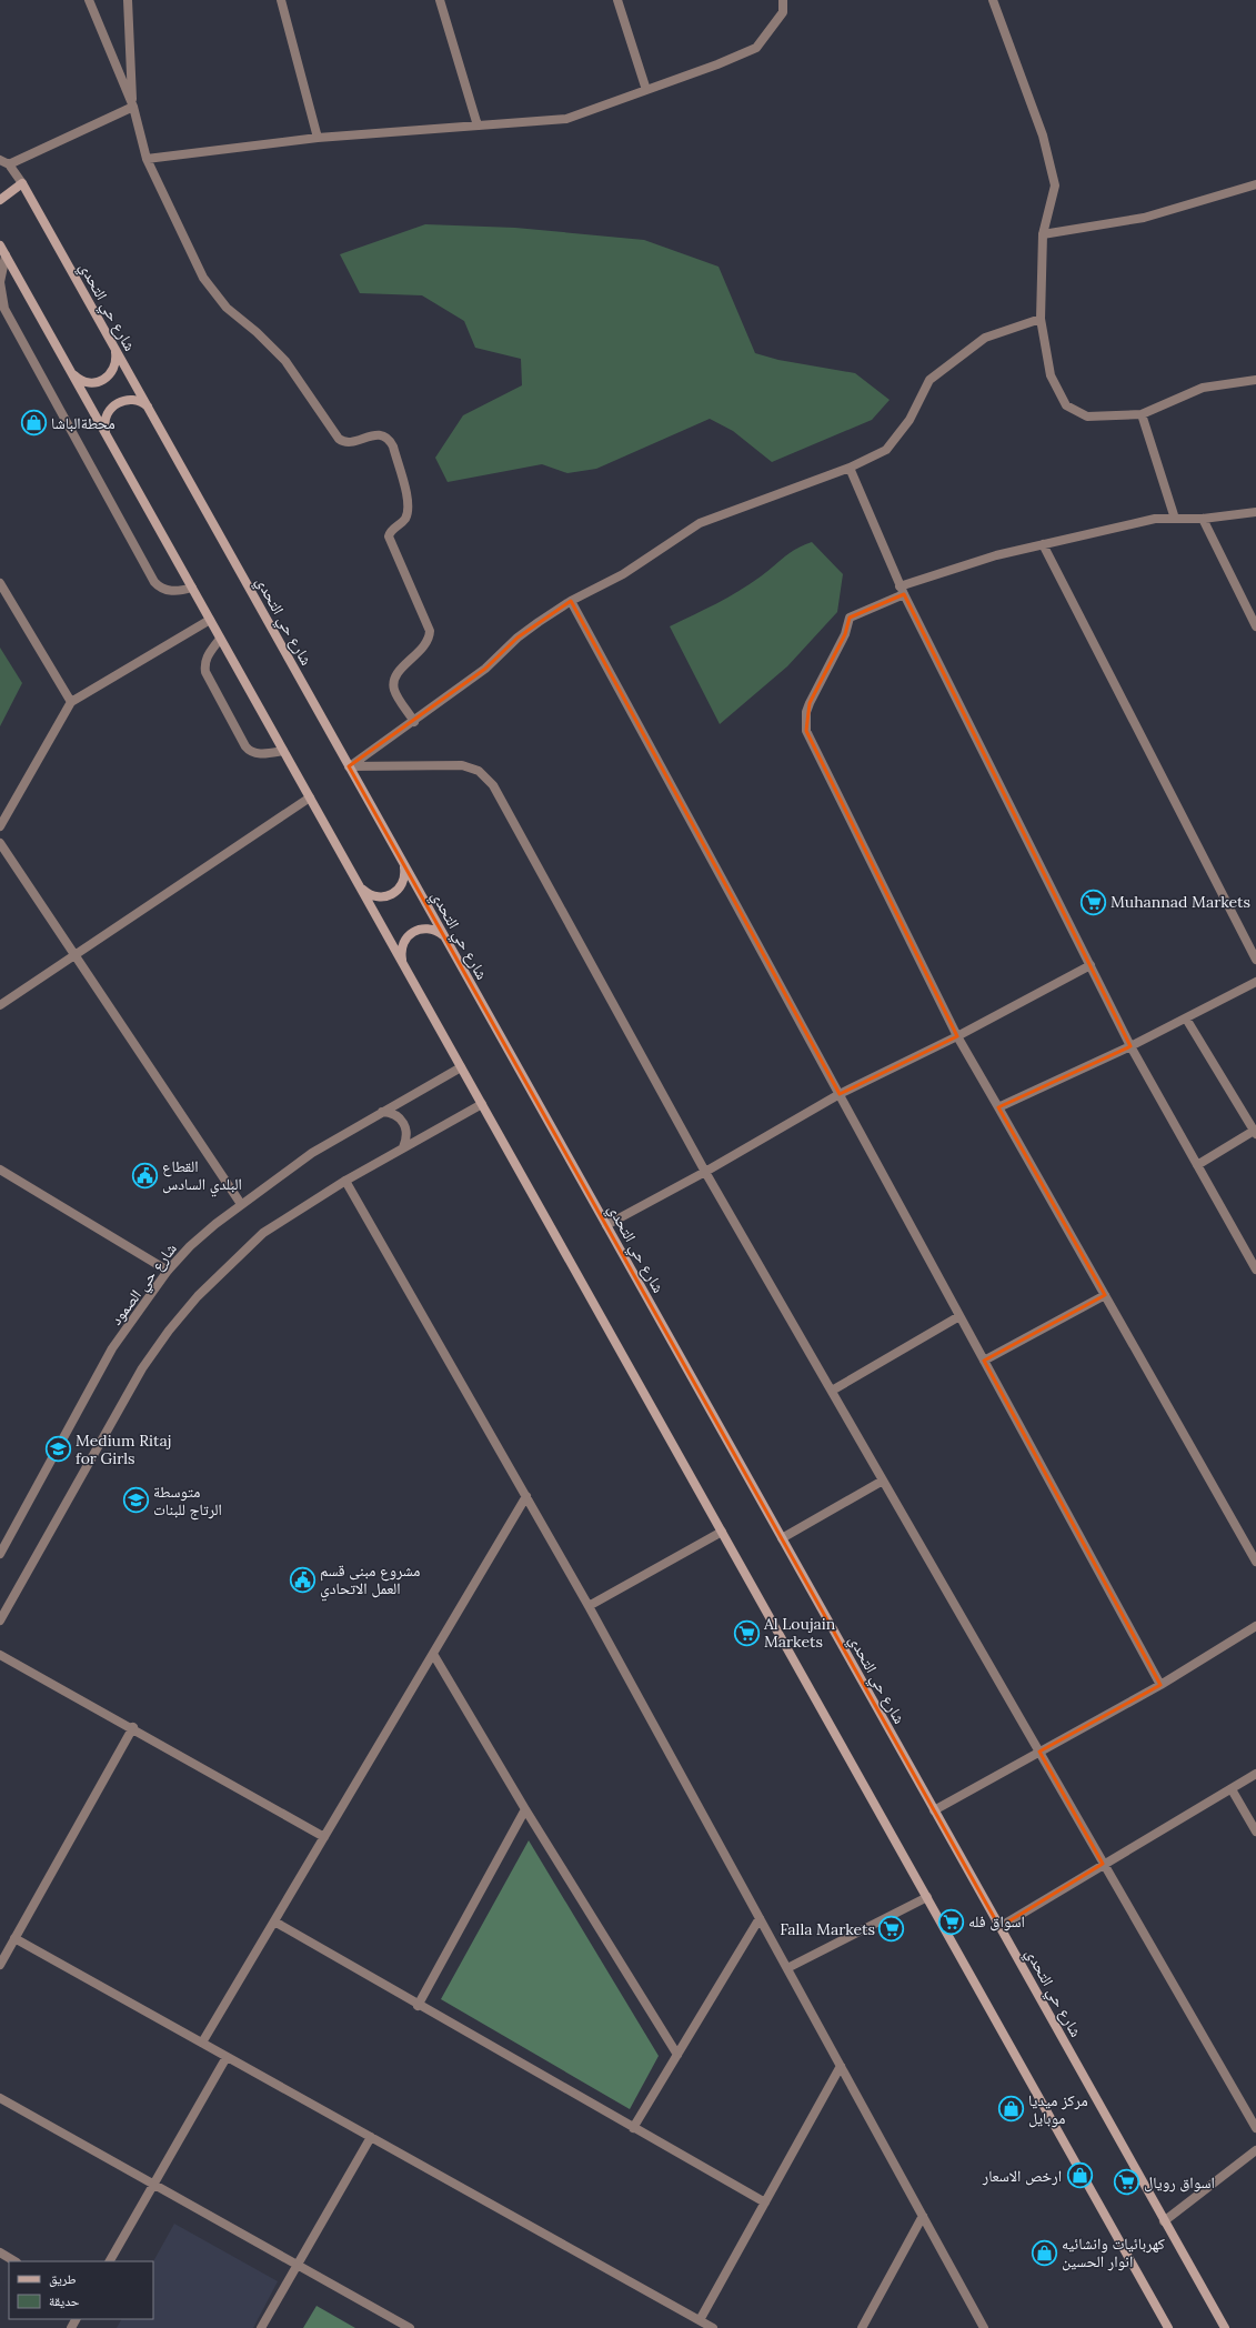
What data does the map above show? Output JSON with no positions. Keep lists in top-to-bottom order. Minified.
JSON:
{"streets":{"main road":["شارع حي التحدي"],"street":["شارع حي الصمود"]},"places":{"shop":["محطةالباشا","مركز ميديا موبايل","ارخص الاسعار","كهربائيات وانشائيه انوار الحسين"],"supermarket":["Muhannad Markets","Al Loujain Markets","اسواق فله","Falla Markets","اسواق رويال"],"public building":["القطاع البلدي السادس","مشروع مبنى قسم العمل الاتحادي"],"school or university":["Medium Ritaj for Girls","متوسطة الرتاج للبنات"]},"legend":["طريق","حديقة"]}
